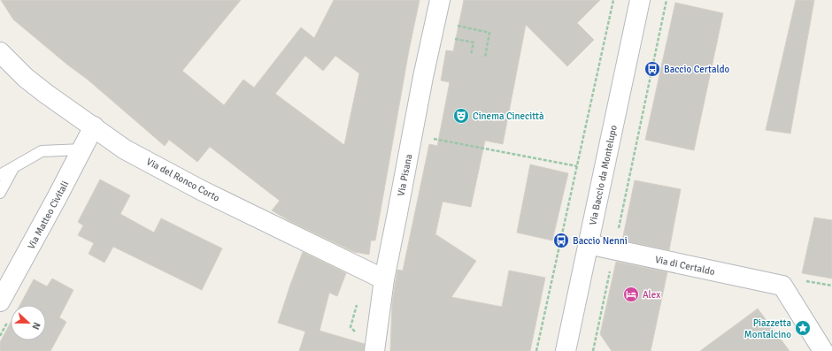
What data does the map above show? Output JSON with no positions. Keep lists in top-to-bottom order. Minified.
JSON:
{"streets":{"street":["Via Pisana","Via Baccio da Montelupo","Via del Ronco Corto","Via Matteo Civitali","Via di Certaldo"]},"crossings":[["Via Pisana","Via del Ronco Corto"],["Via Baccio da Montelupo","Via di Certaldo"],["Via del Ronco Corto","Via Matteo Civitali"]],"places":{"bus stop":["Baccio Certaldo","Baccio Nenni"],"theatre":["Cinema Cinecittà"],"hotel":["Alex"],"place":["Piazzetta Montalcino"]},"north":"right"}
